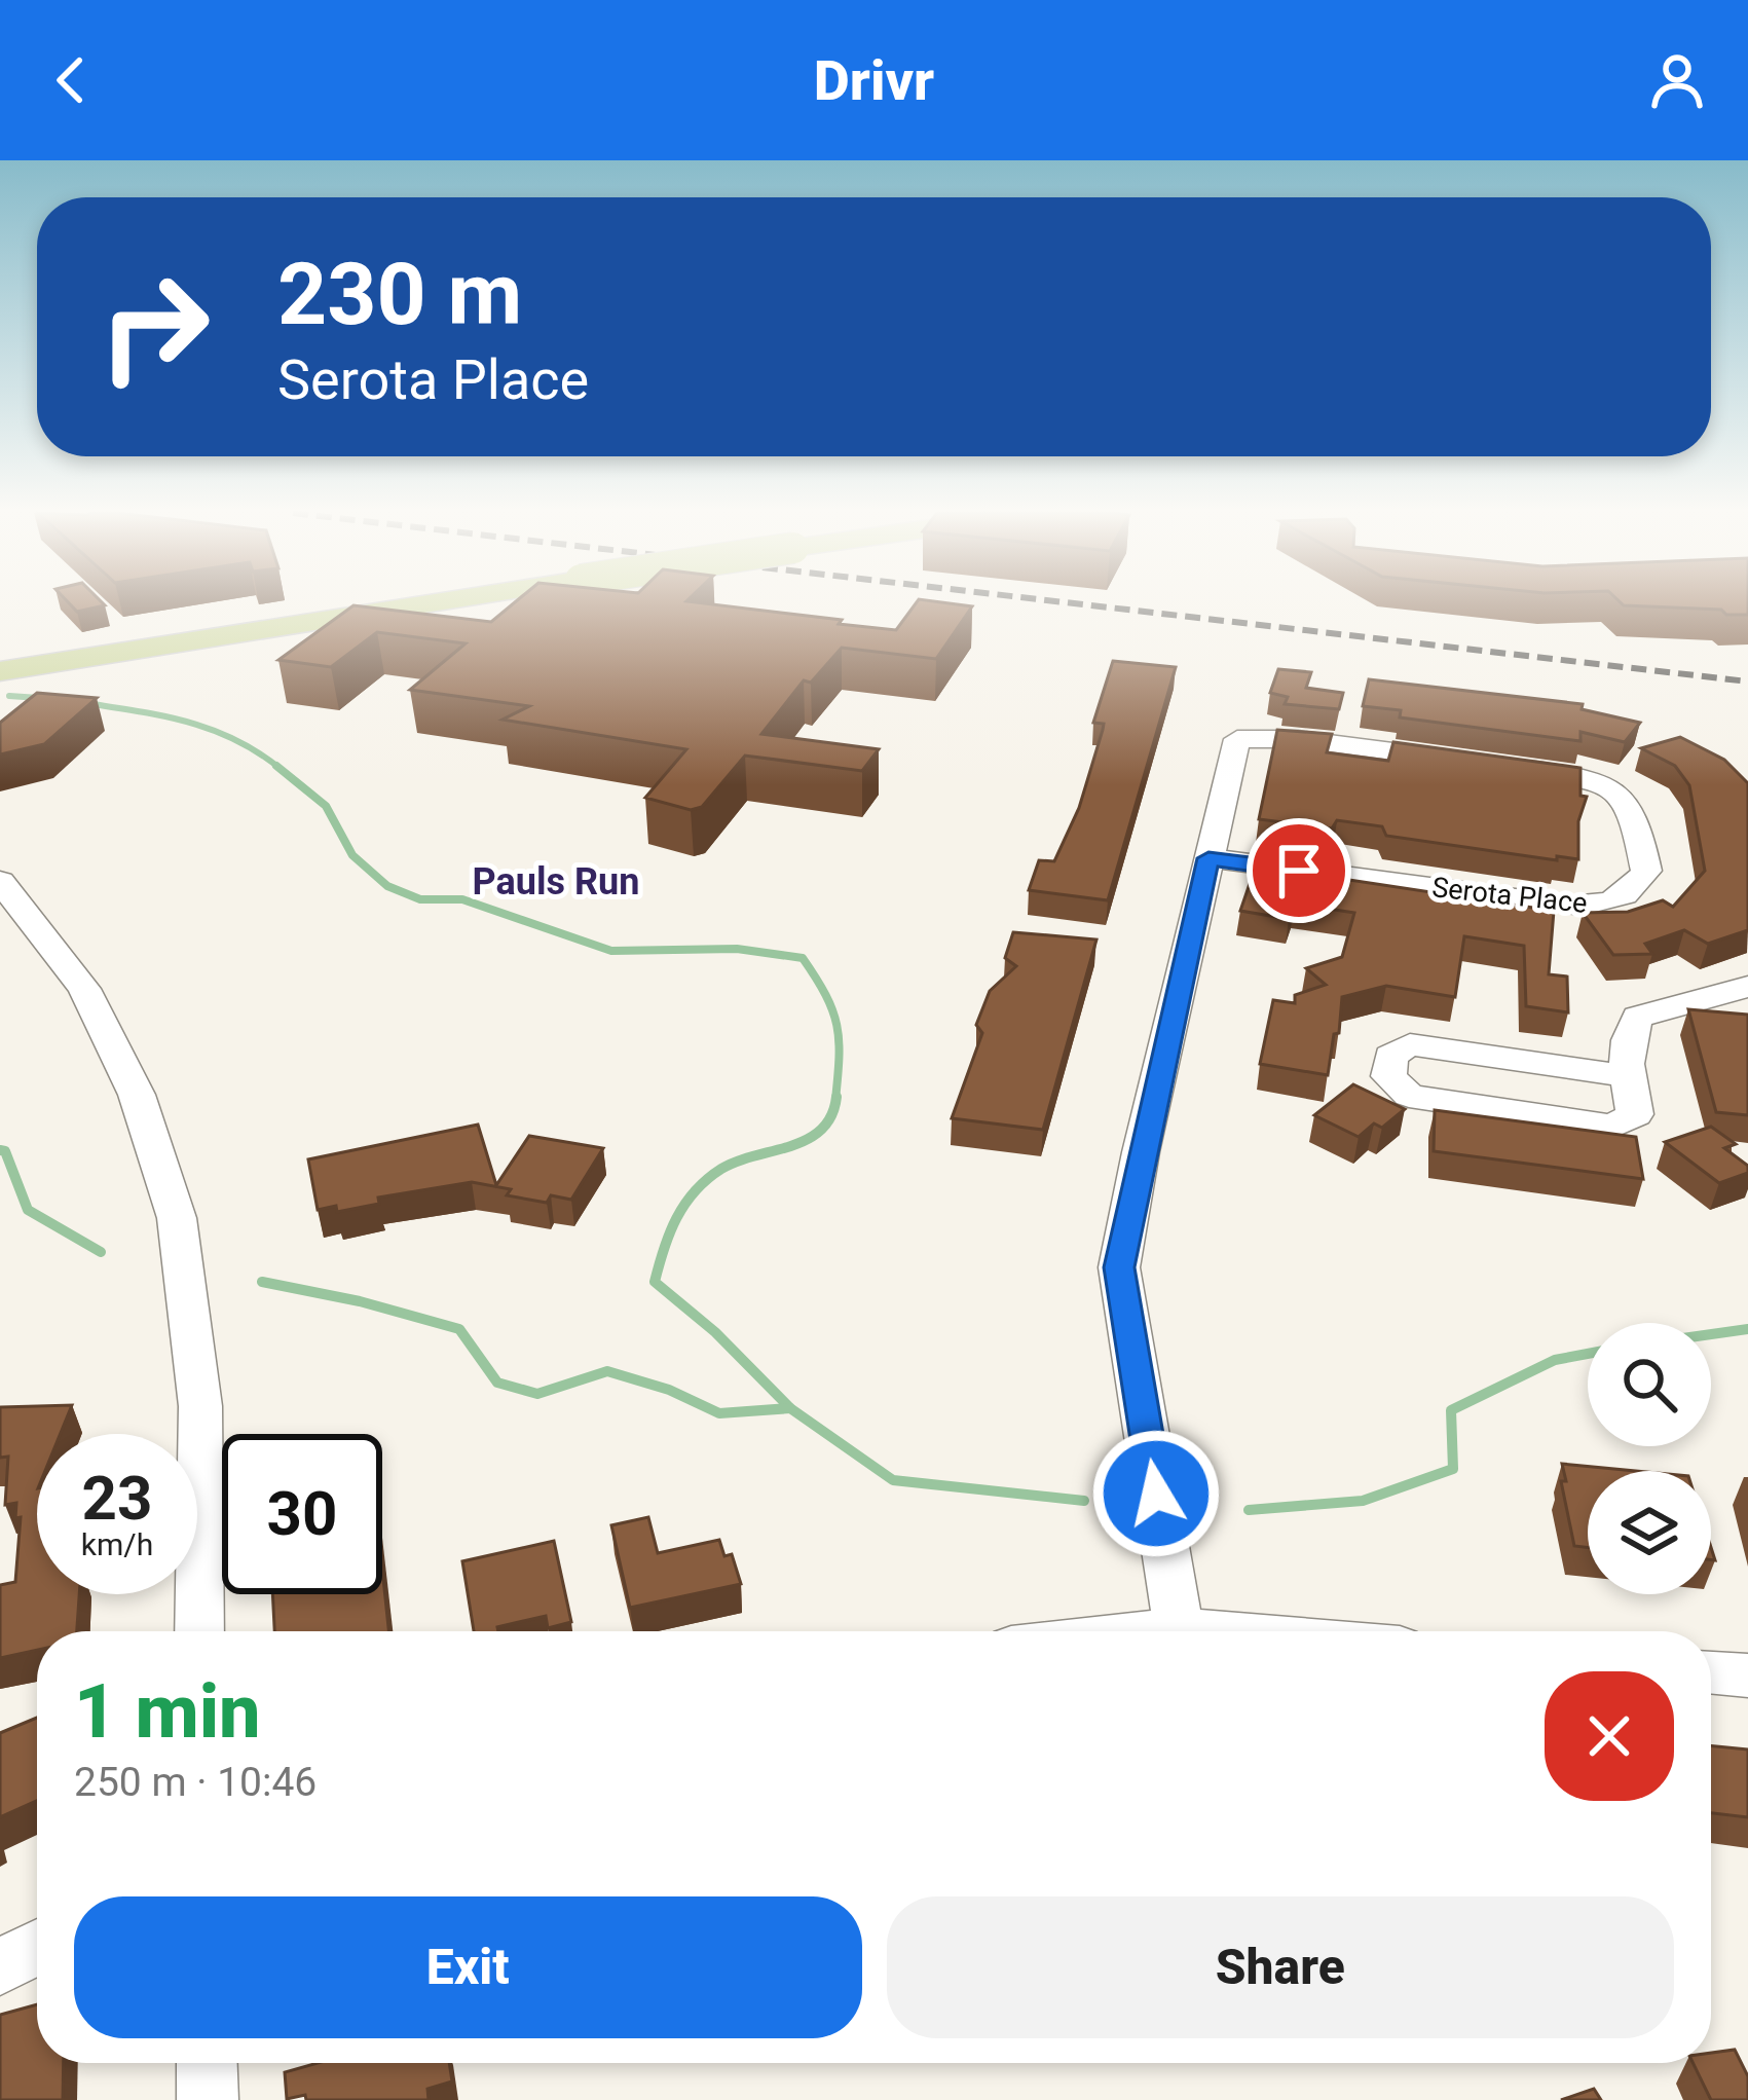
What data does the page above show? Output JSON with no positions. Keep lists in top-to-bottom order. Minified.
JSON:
{"streets":{"street":["Serota Place"]},"districts":["Pauls Run"],"page":{"header":"Drivr","turn":["230 m","Serota Place"],"speed":"23 km/h","limit":"30","heading":["1 min","250 m · 10:46"],"buttons":["Exit","Share"]}}
